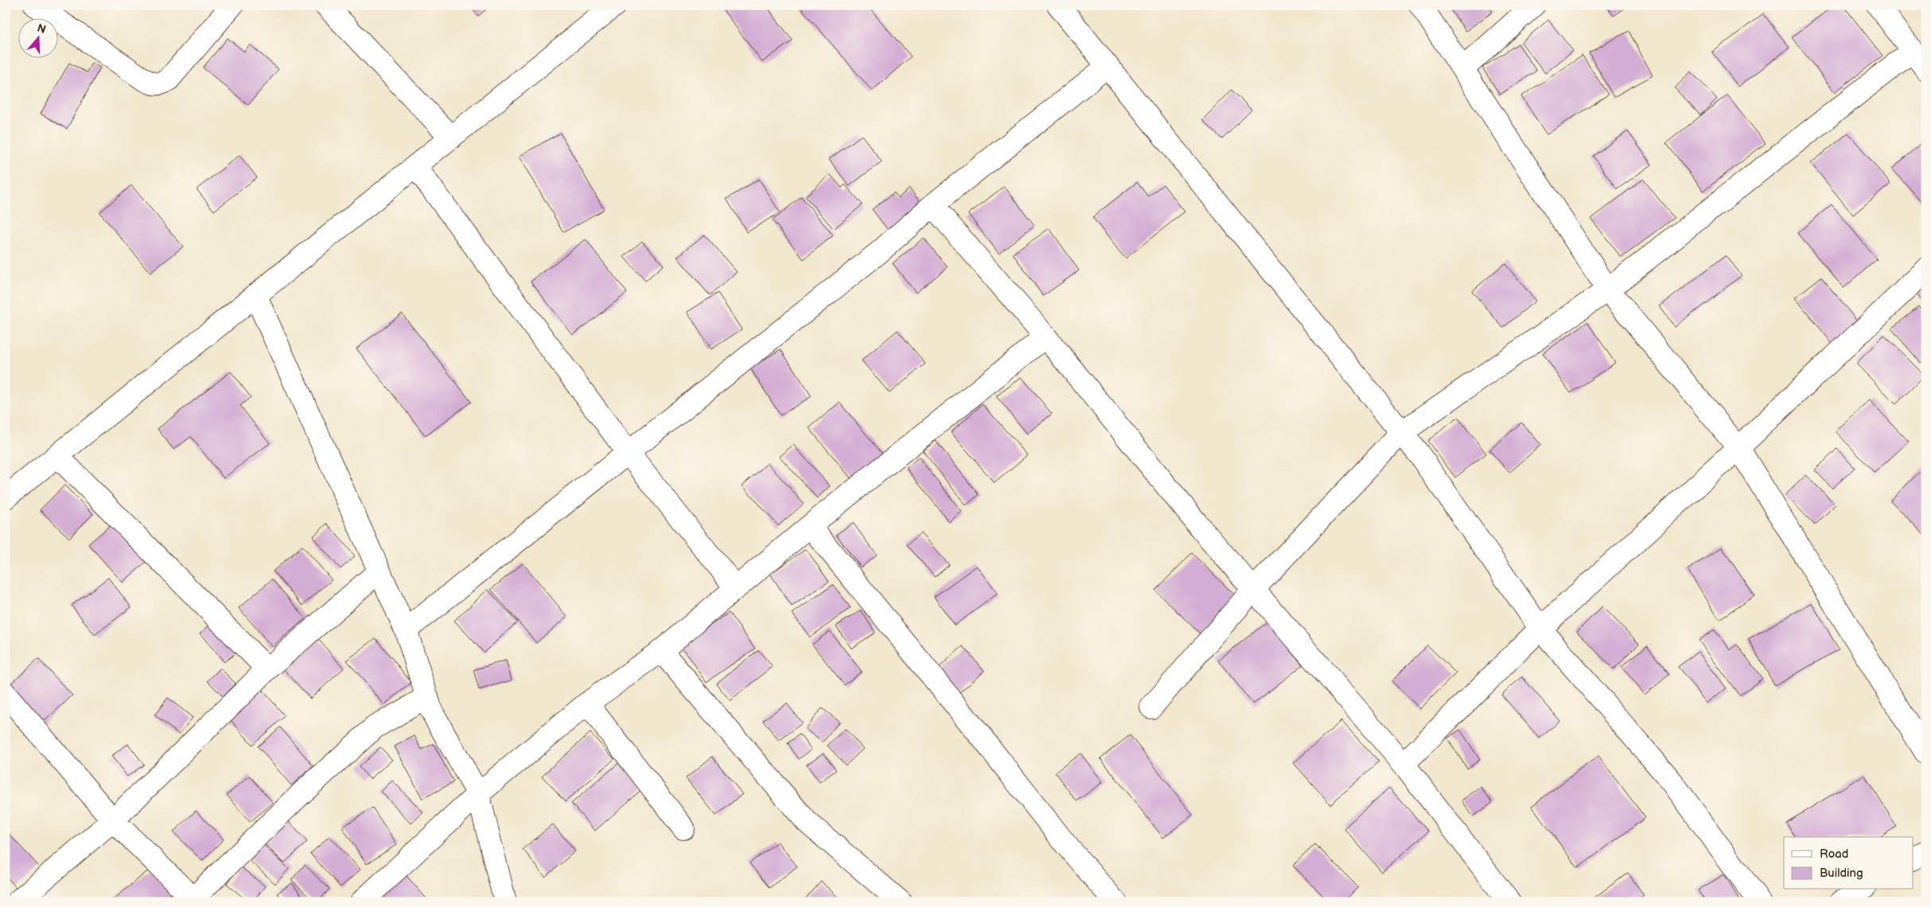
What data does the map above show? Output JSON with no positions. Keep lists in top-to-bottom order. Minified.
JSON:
{"legend":["Road","Building"],"north":"top"}
